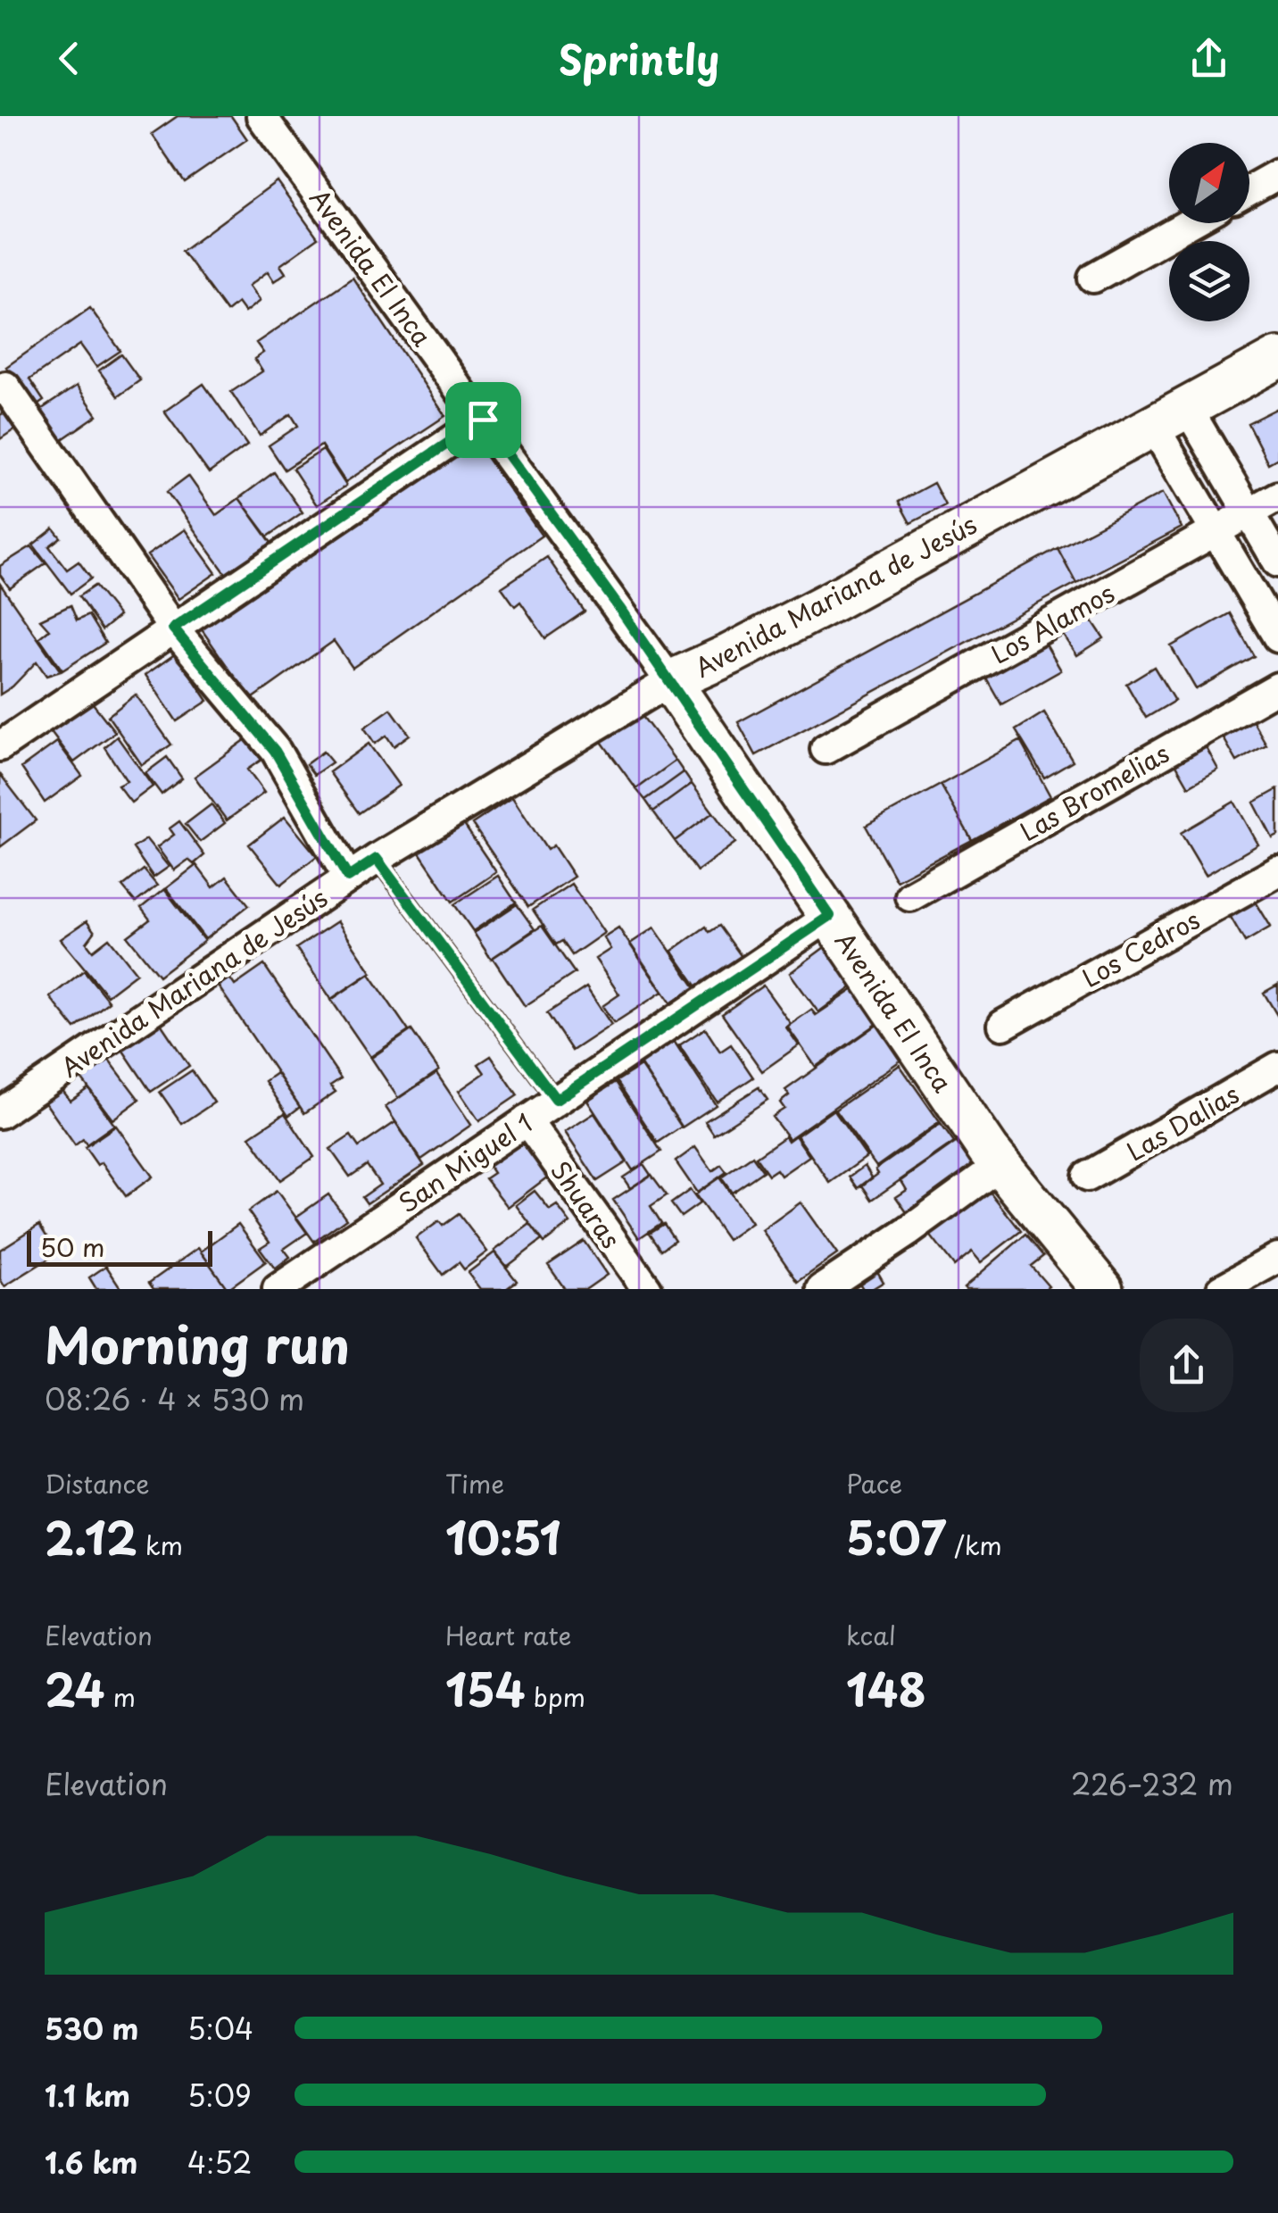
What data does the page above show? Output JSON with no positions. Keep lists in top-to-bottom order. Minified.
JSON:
{"streets":{"street":["Avenida El Inca","Avenida Mariana de Jesús","Los Alamos","Las Bromelias","Los Cedros","Las Dalias","San Miguel 1","Shuaras"]},"crossings":[["Avenida El Inca","Avenida Mariana de Jesús"],["Avenida El Inca","San Miguel 1"],["San Miguel 1","Shuaras"]],"scale_bar":"50 m","north":"top right","page":{"header":"Sprintly","scale":"50 m","heading":["Morning run","08:26 · 4 × 530 m"],"stats":[["Distance","2.12 km"],["Time","10:51"],["Pace","5:07 /km"],["Elevation","24 m"],["Heart rate","154 bpm"],["kcal","148"]],"chart":["Elevation","226–232 m"],"list":[{"name":"530 m","note":"5:04"},{"name":"1.1 km","note":"5:09"},{"name":"1.6 km","note":"4:52"}]}}
